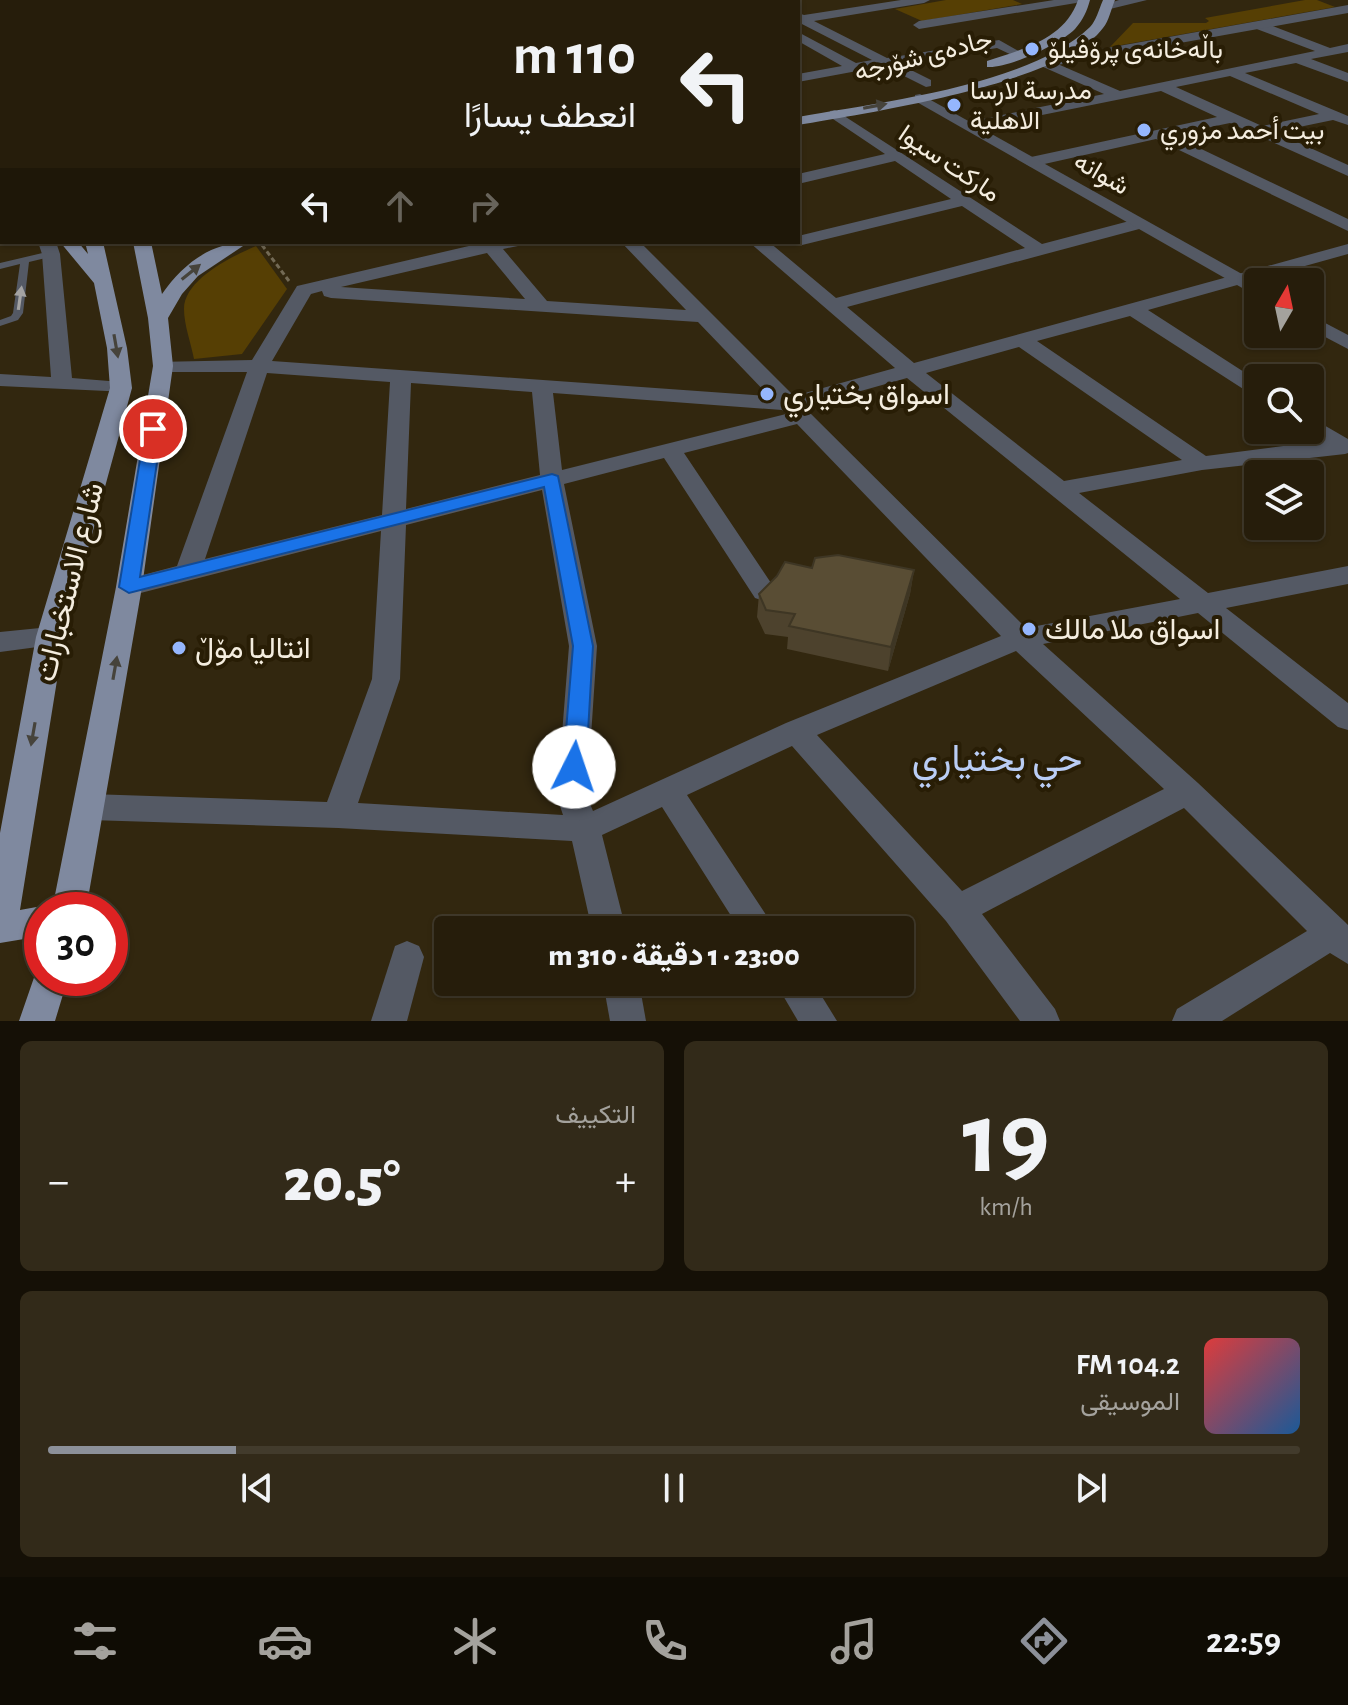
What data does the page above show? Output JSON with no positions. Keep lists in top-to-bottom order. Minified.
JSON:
{"streets":{"main road":["جادەی شۆرجە","شارع الاستخبارات"],"street":["مارکت سیوا","شوانە"]},"crossings":[["جادەی شۆرجە","مارکت سیوا"],["جادەی شۆرجە","شوانە"]],"districts":["حي بختياري"],"places":["باڵەخانەی پرۆفیلۆ","مدرسة لارسا الاهلية","بيت أحمد مزوري","اسواق بختياري","اسواق ملا مالك","انتالیا مۆڵ"],"north":"top","page":{"turn":["110 m","انعطف يسارًا"],"limit":"30","trip":"23:00 · 1 دقيقة · 310 m","tile":[["19","km/h"],"التكييف"],"heat":["−","20.5°","+"],"song":["104.2 FM","الموسيقى"],"tabs":"22:59"}}
